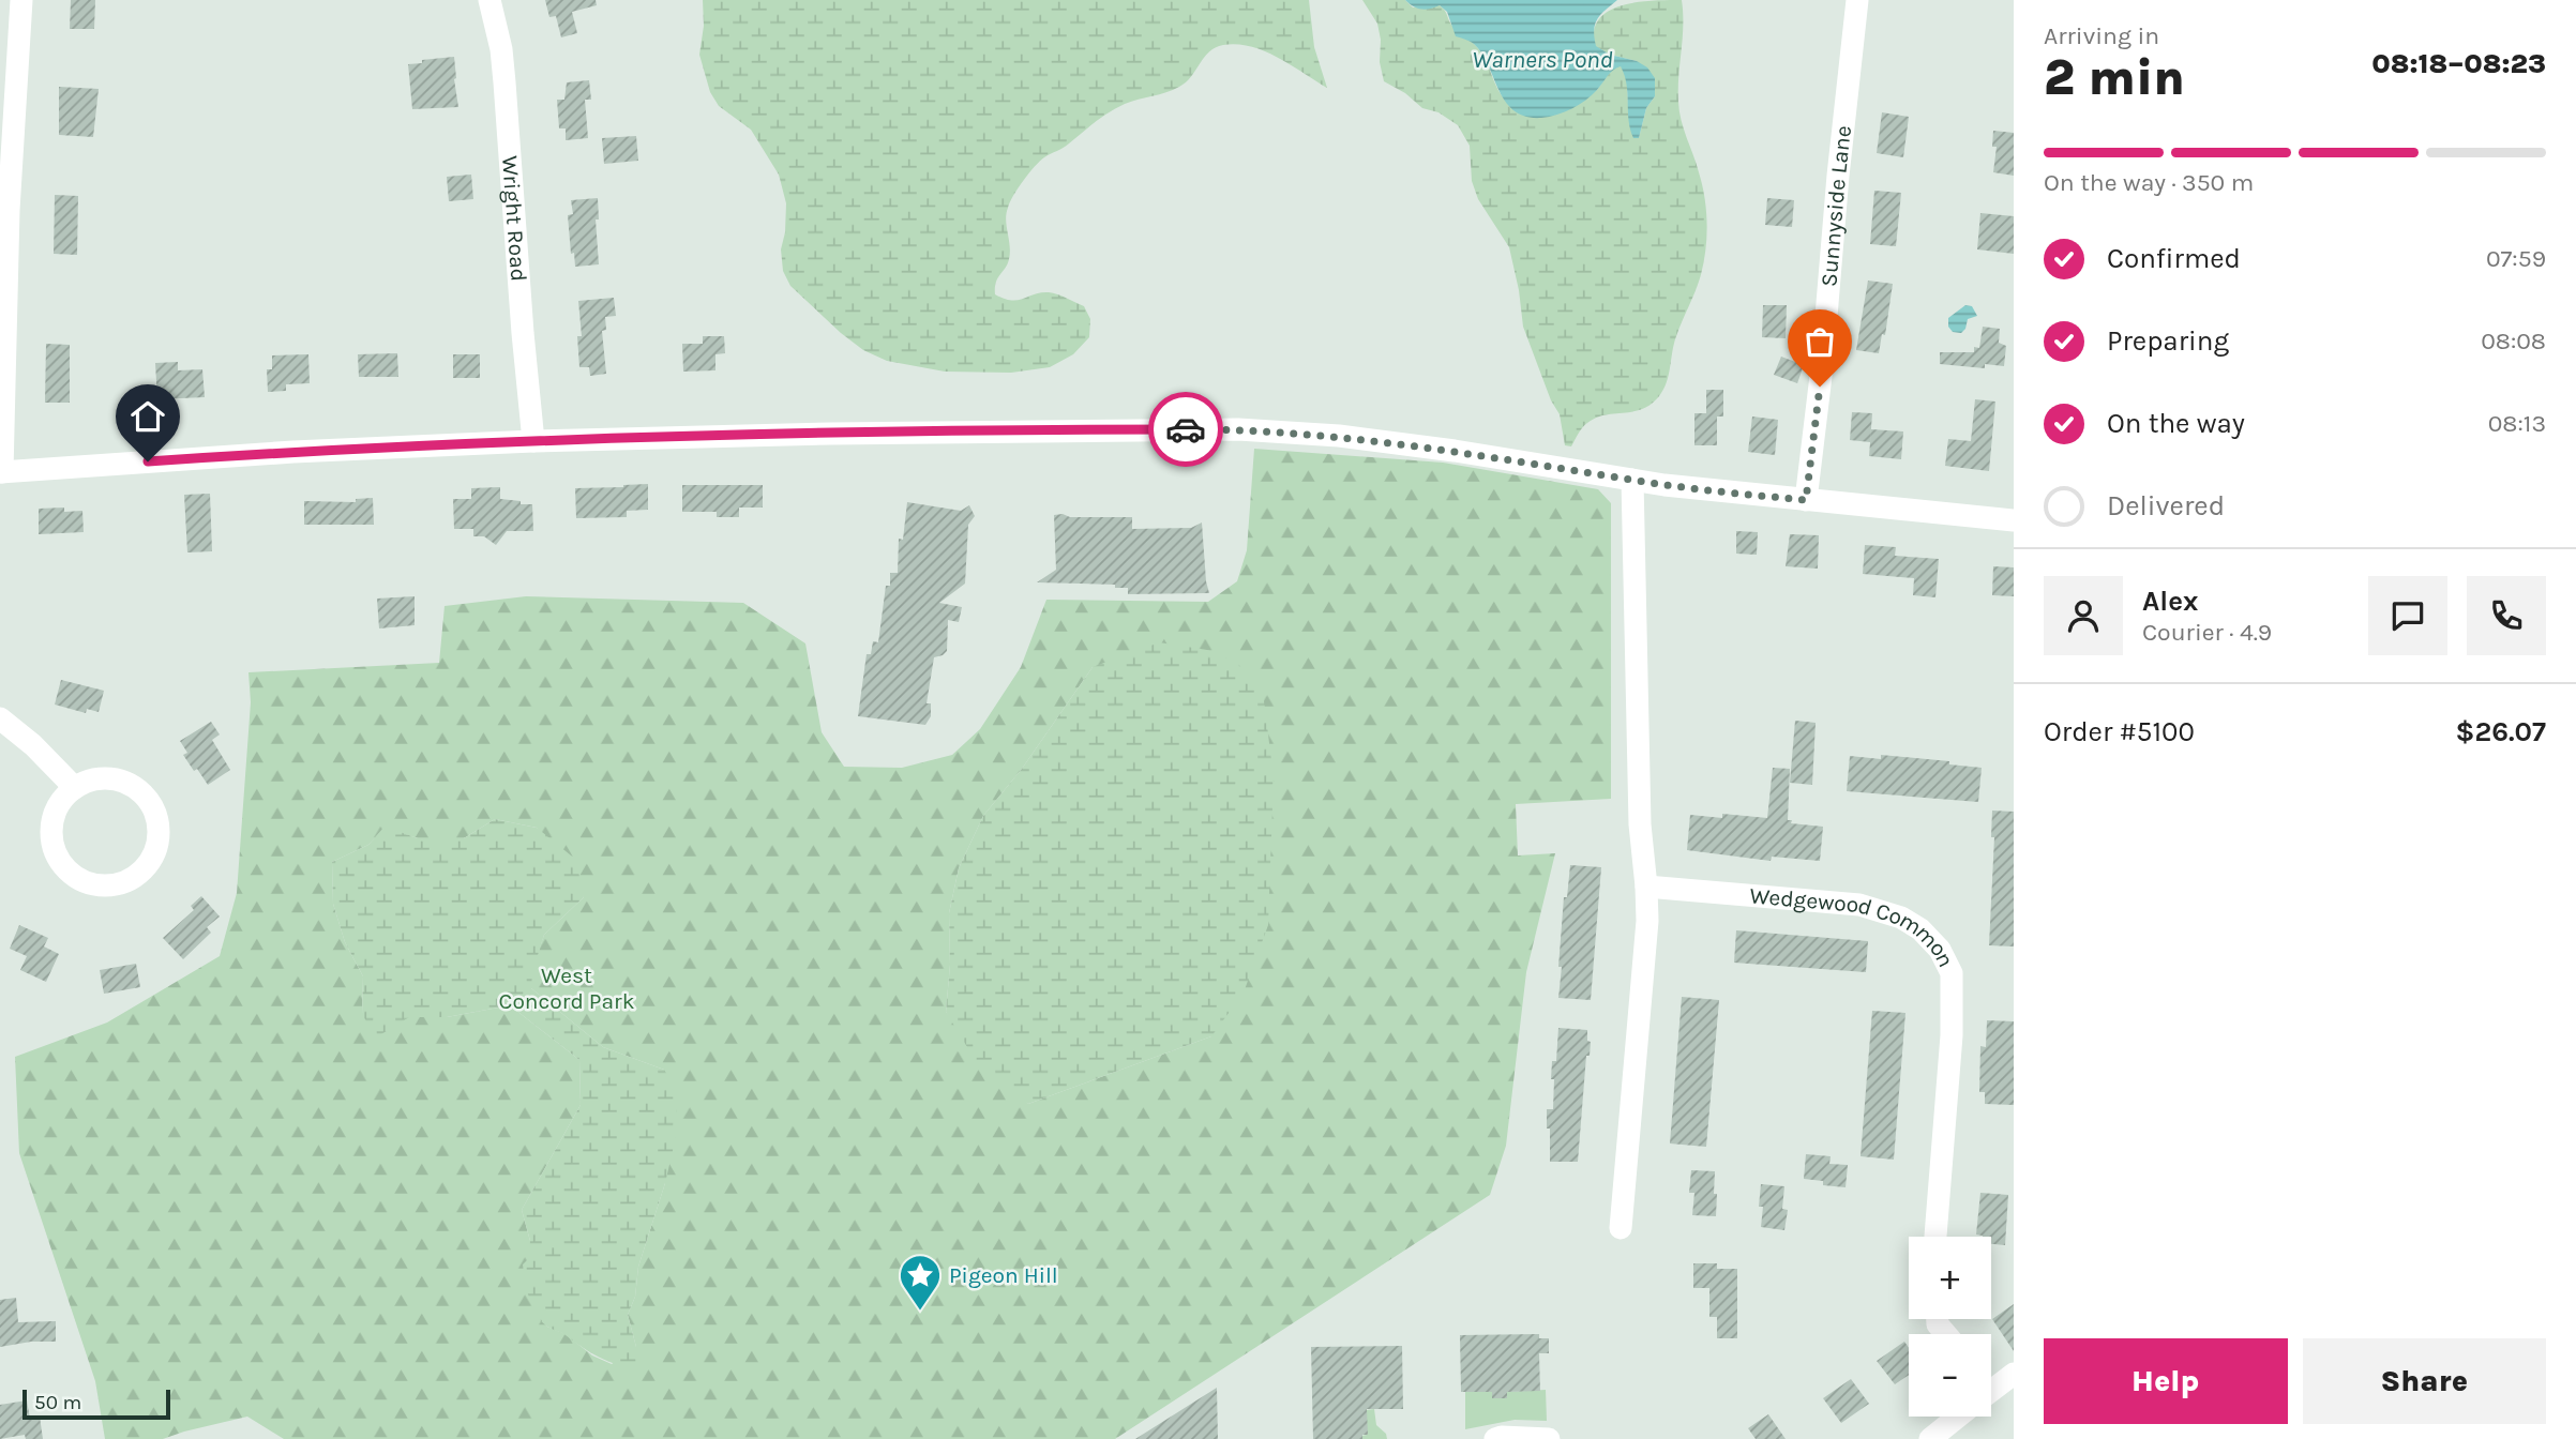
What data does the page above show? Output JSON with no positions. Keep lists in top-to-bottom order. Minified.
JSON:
{"streets":{"street":["Sunnyside Lane","Wright Road","Wedgewood Common"]},"water":["Warners Pond"],"parks":["West Concord Park"],"places":{"place":["Pigeon Hill"]},"scale_bar":"50 m","page":{"heading":["2 min","Arriving in","08:18–08:23"],"panel":["Alex","Courier · 4.9","Order #5100","$26.07"],"bar":"On the way · 350 m","list":[["Confirmed","07:59"],["Preparing","08:08"],["On the way","08:13"],"Delivered"],"map_buttons":["+","−"],"buttons":["Help","Share"],"scale":"50 m"}}
